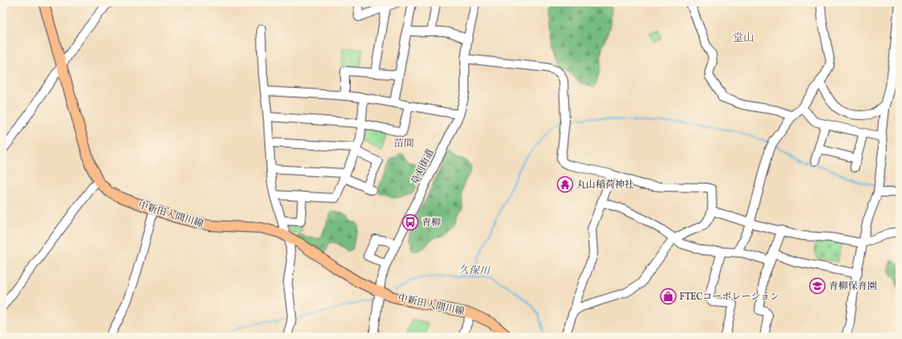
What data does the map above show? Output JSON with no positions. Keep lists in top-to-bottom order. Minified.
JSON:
{"streets":{"main road":["中新田入間川線"],"street":["草刈街道"]},"crossings":[["草刈街道","中新田入間川線"]],"districts":["堂山","苗間"],"water":["久保川"],"places":{"temple":["丸山稲荷神社"],"bus stop":["青柳"],"school or university":["青柳保育園"],"shop":["FTECコーポレーション"]}}
